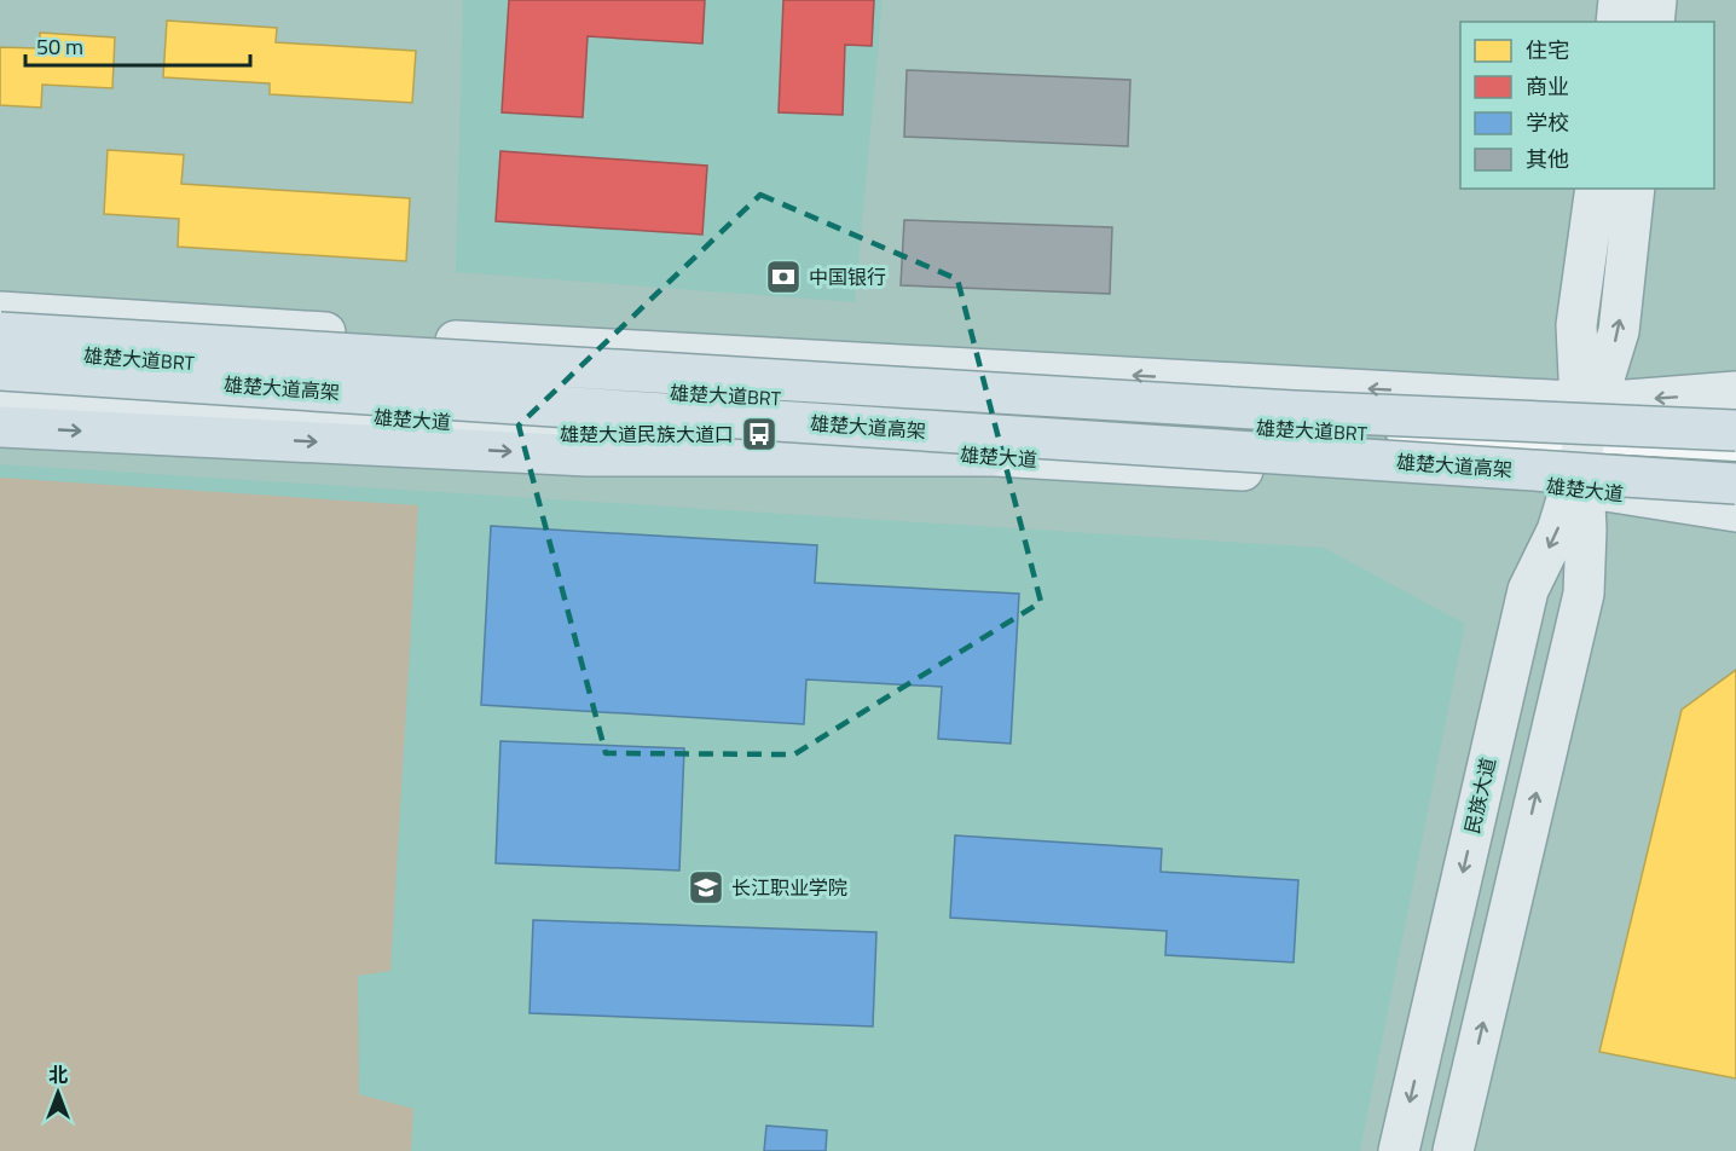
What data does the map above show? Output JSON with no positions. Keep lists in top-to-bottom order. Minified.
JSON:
{"streets":{"highway":["雄楚大道高架"],"main road":["雄楚大道","民族大道"],"lane":["雄楚大道BRT"]},"crossings":[["雄楚大道BRT","民族大道"],["雄楚大道","民族大道"]],"places":{"bank":["中国银行"],"bus stop":["雄楚大道民族大道口"],"school or university":["长江职业学院"]},"legend":["住宅","商业","学校","其他"],"scale_bar":"50 m","north":"top"}
